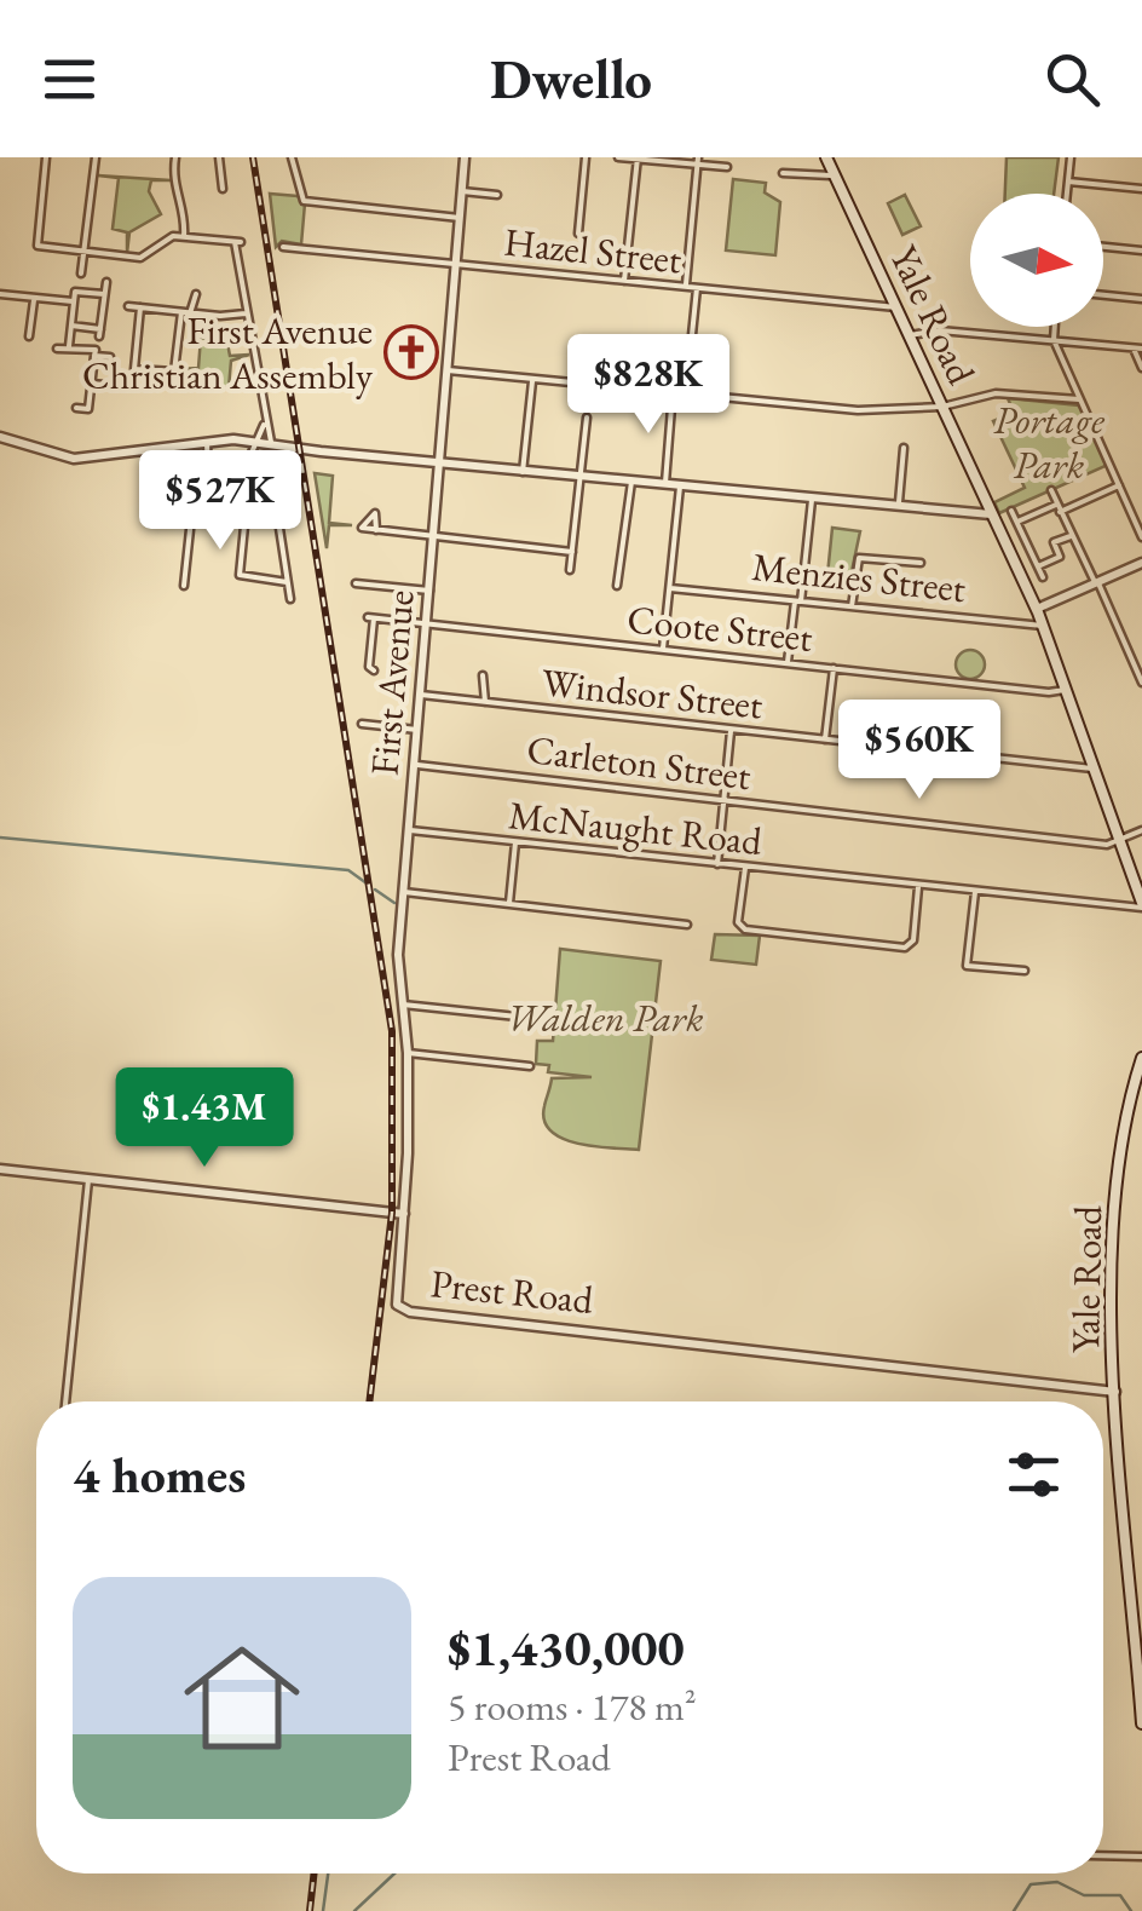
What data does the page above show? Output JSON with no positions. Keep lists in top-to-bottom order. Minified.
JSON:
{"streets":{"main road":["Yale Road"],"street":["Hazel Street","Menzies Street","Coote Street","First Avenue","Windsor Street","Carleton Street","McNaught Road","Prest Road"]},"crossings":[["Hazel Street","Yale Road"],["Hazel Street","First Avenue"],["Yale Road","Menzies Street"],["Yale Road","Coote Street"],["Yale Road","Windsor Street"],["Yale Road","Carleton Street"],["Yale Road","McNaught Road"],["Yale Road","Prest Road"],["Coote Street","First Avenue"],["First Avenue","Windsor Street"],["First Avenue","Carleton Street"],["First Avenue","McNaught Road"],["First Avenue","Prest Road"]],"parks":["Portage Park","Walden Park"],"places":{"church":["First Avenue Christian Assembly"]},"north":"right","page":{"header":"Dwello","price":["$828K","$527K","$560K","$1.43M"],"heading":"4 homes","list":[{"name":"$1,430,000","note":"5 rooms · 178 m² · Prest Road"}]}}
